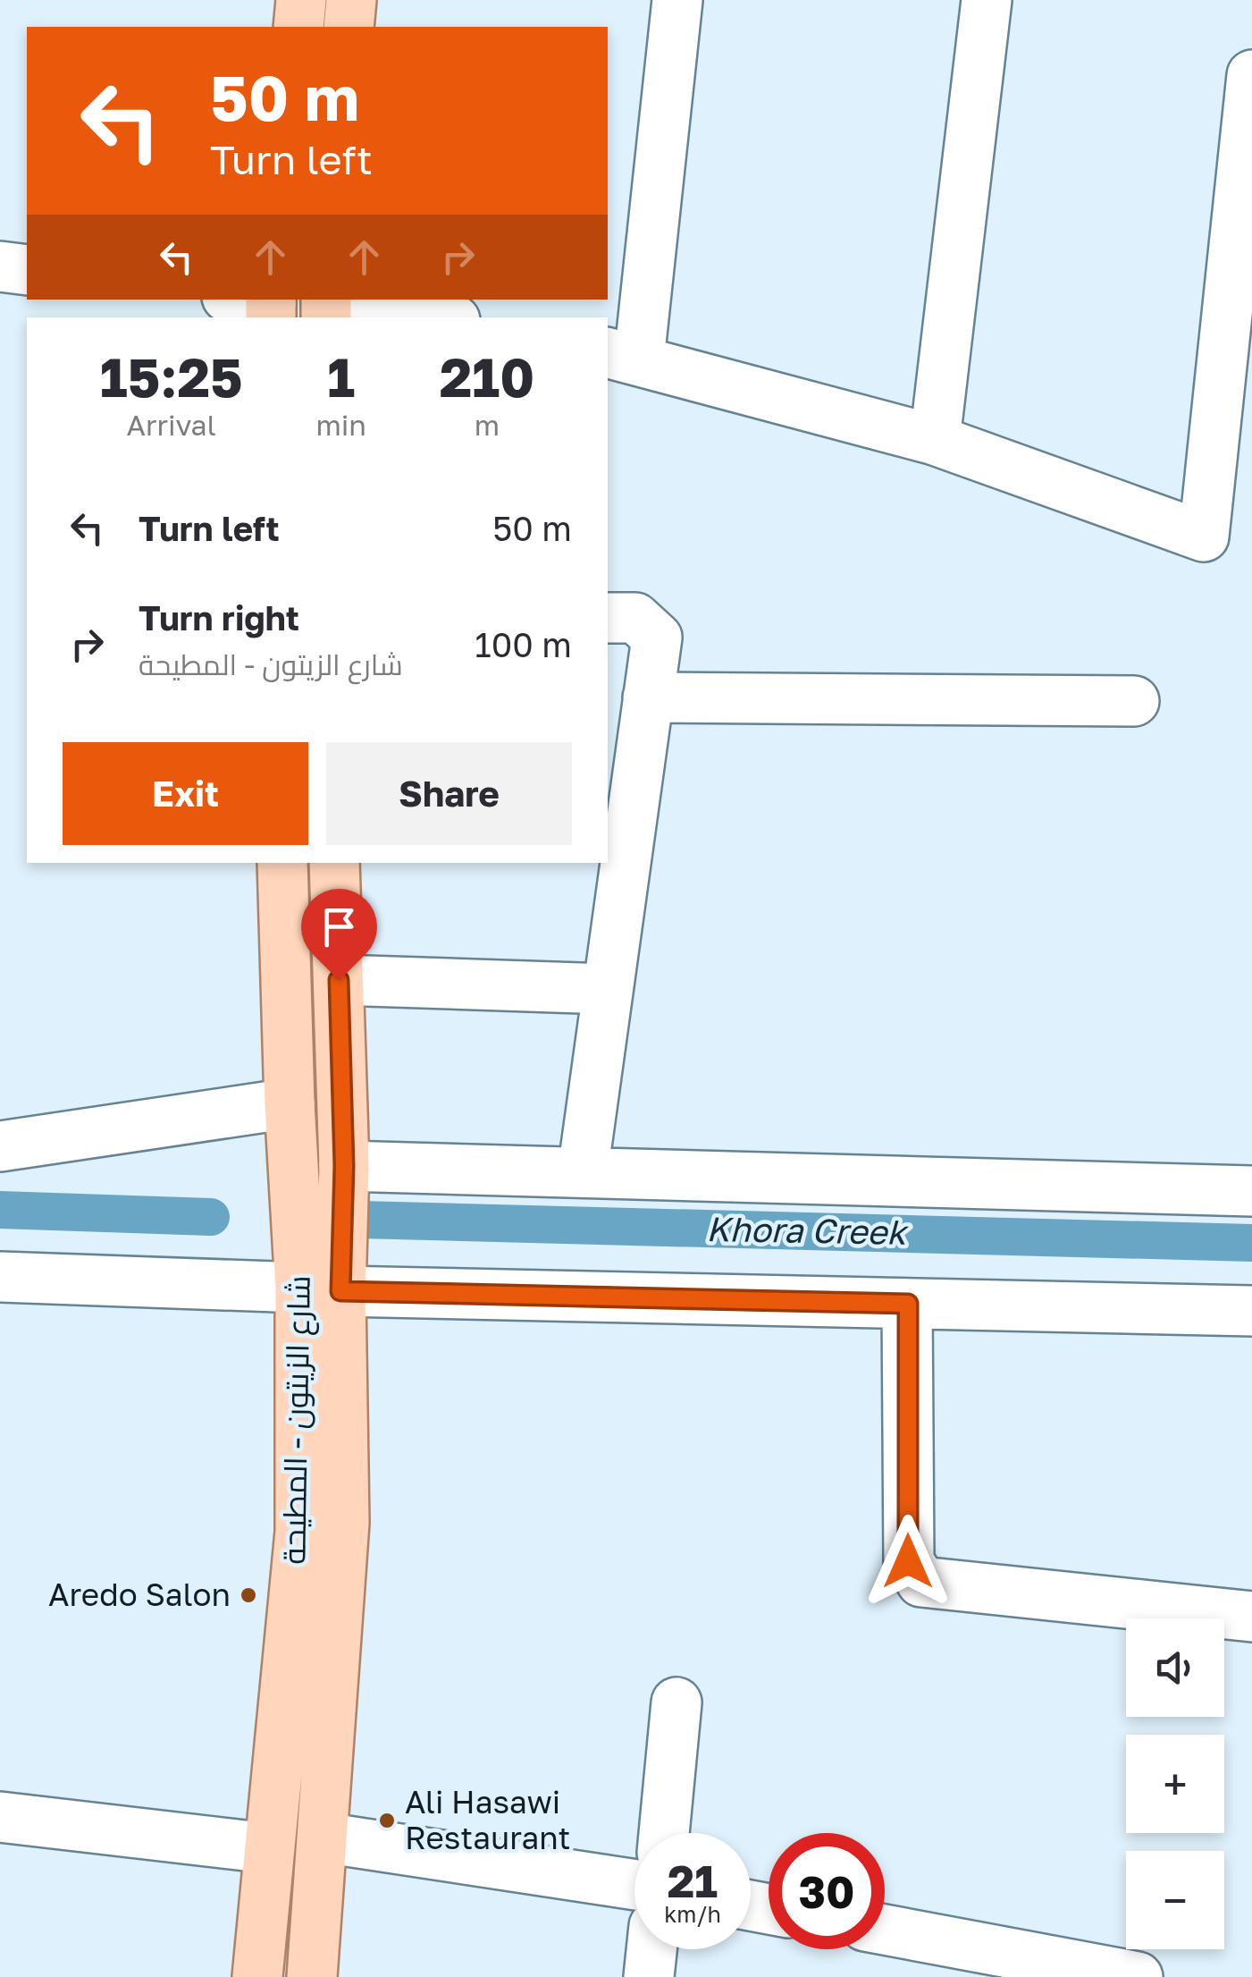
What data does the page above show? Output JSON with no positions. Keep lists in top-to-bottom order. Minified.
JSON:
{"streets":{"main road":["شارع الزيتون - المطيحة"]},"water":["Khora Creek"],"places":["Aredo Salon","Ali Hasawi Restaurant"],"page":{"turn":["50 m","Turn left"],"eta":["15:25","Arrival","1","min","210","m"],"list":[{"name":"Turn left","value":"50 m"},{"name":"Turn right","note":"شارع الزيتون - المطيحة","value":"100 m"}],"buttons":["Exit","Share"],"map_buttons":["+","−"],"speed":"21 km/h","limit":"30"}}
